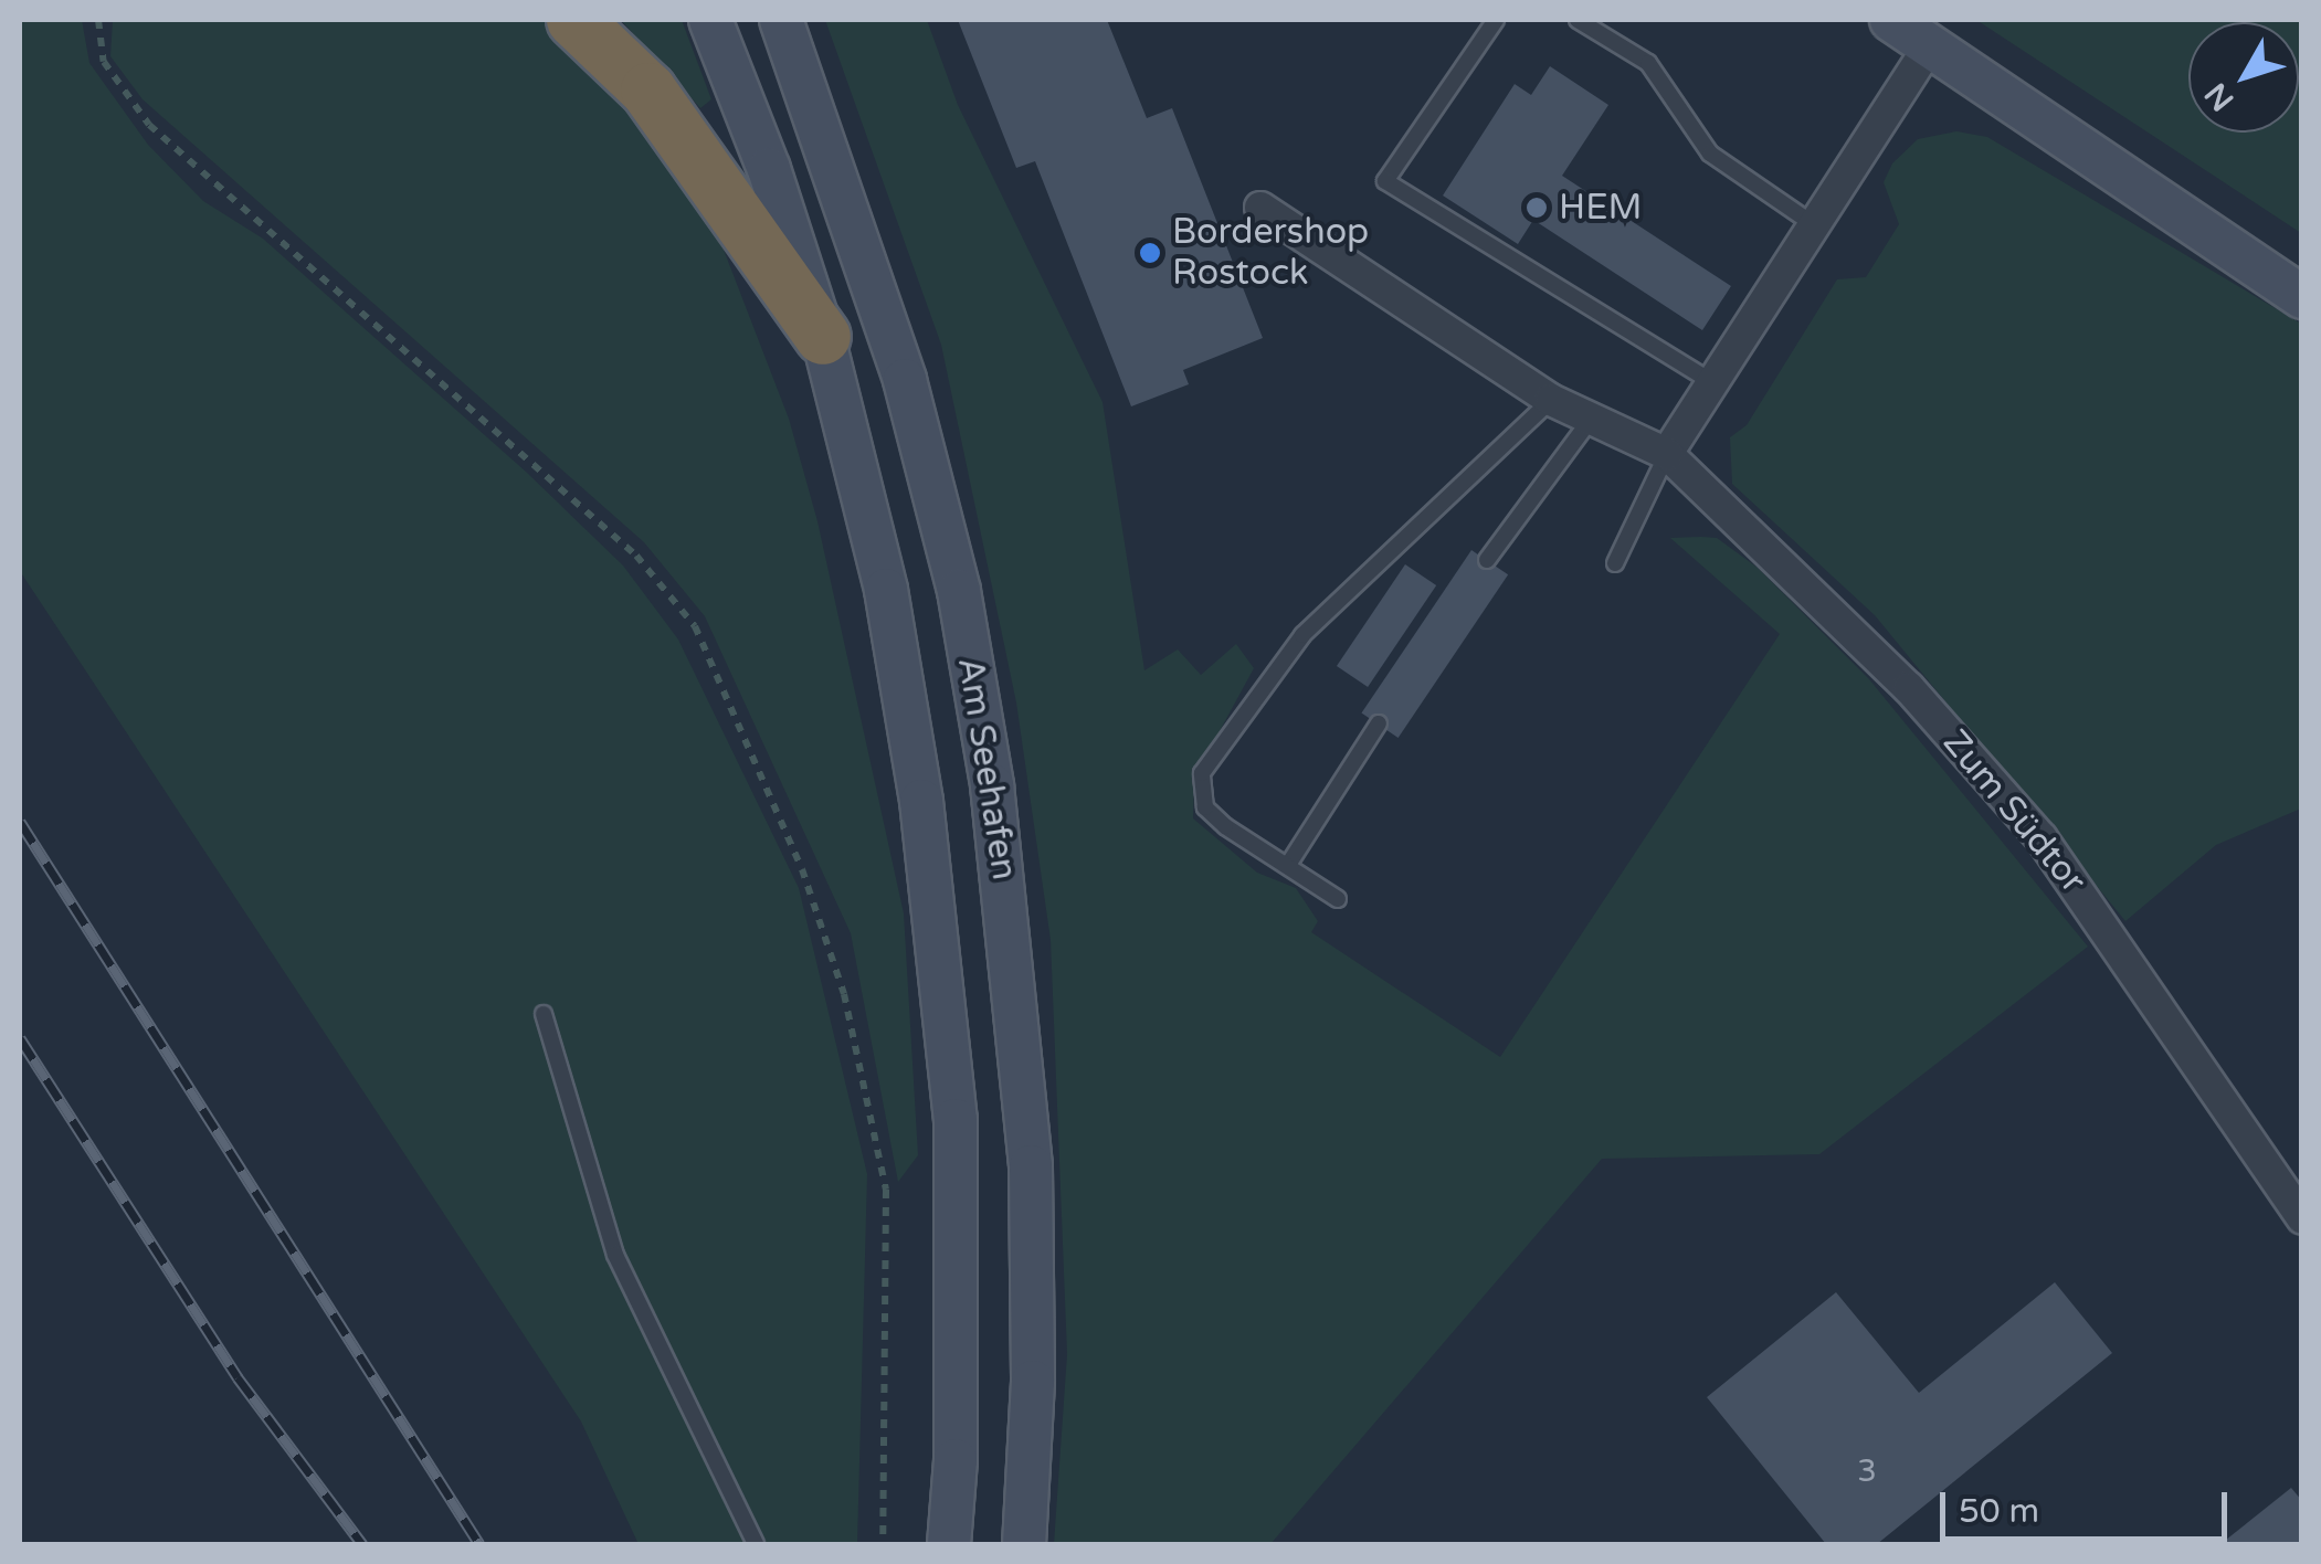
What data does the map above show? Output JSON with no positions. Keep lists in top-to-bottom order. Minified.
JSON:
{"streets":{"street":["Am Seehafen","Zum Südtor"]},"places":["HEM","Bordershop Rostock"],"house_numbers":["3"],"scale_bar":"50 m","north":"bottom left"}
